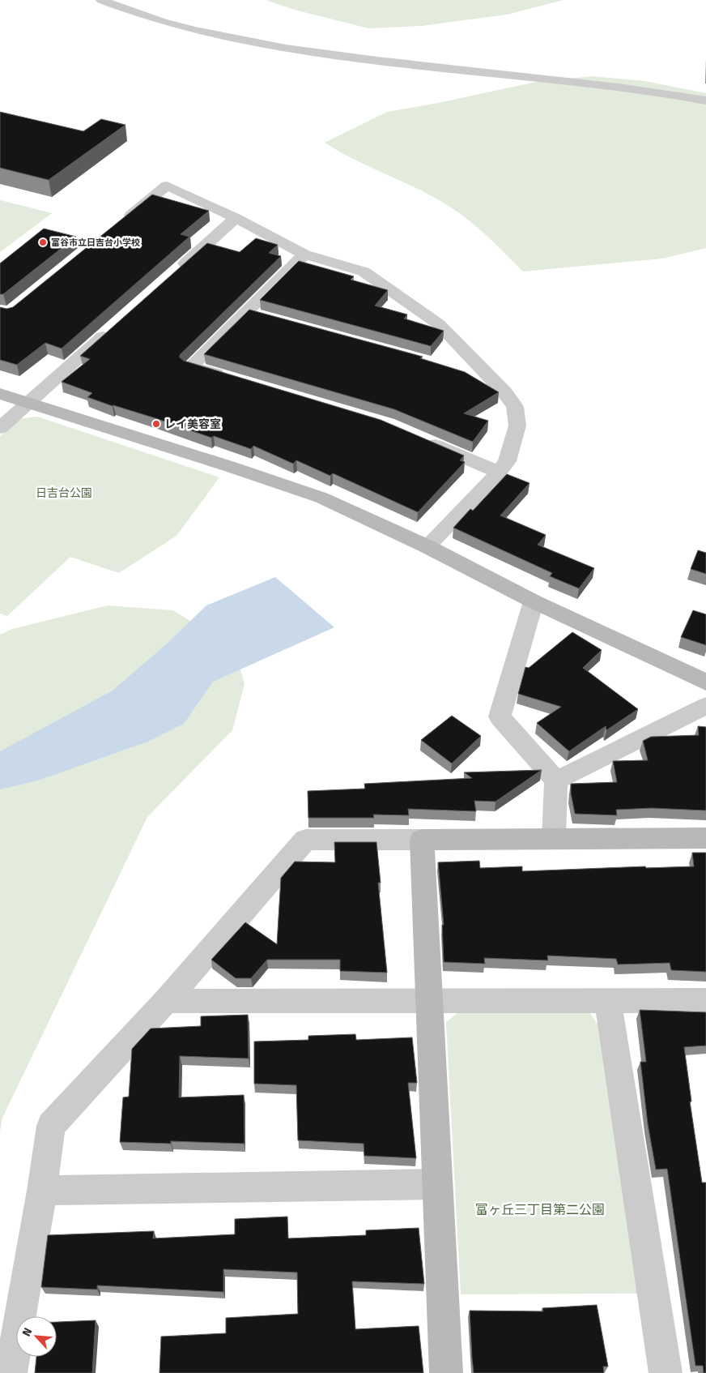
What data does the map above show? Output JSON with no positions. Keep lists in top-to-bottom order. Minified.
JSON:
{"parks":["日吉台公園","富ヶ丘三丁目第二公園"],"places":["富谷市立日吉台小学校","レイ美容室"],"north":"top left"}
